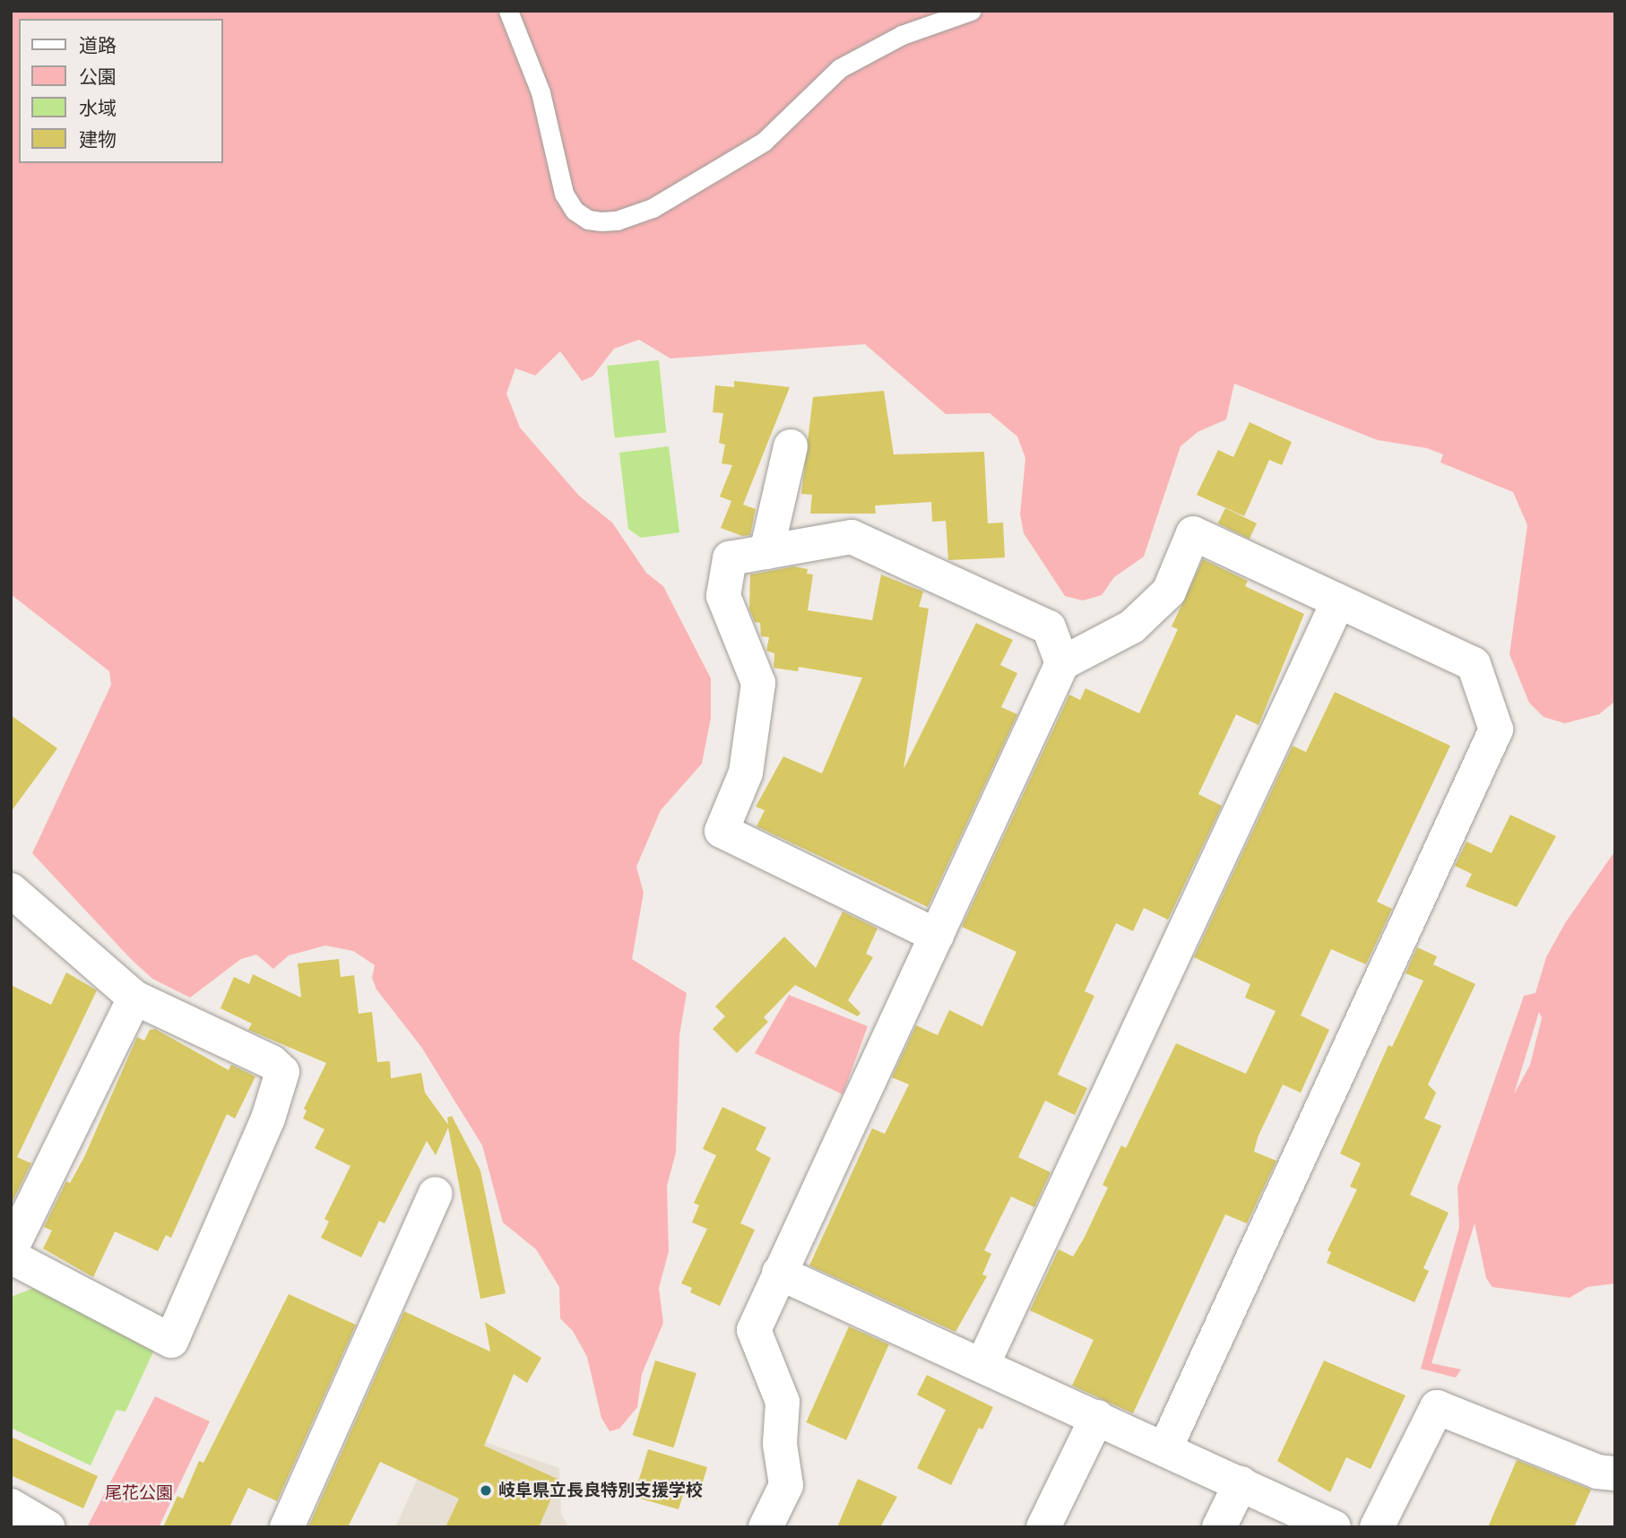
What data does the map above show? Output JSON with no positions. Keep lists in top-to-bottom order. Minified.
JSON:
{"parks":["尾花公園"],"places":["岐阜県立長良特別支援学校"],"legend":["道路","公園","水域","建物"]}
